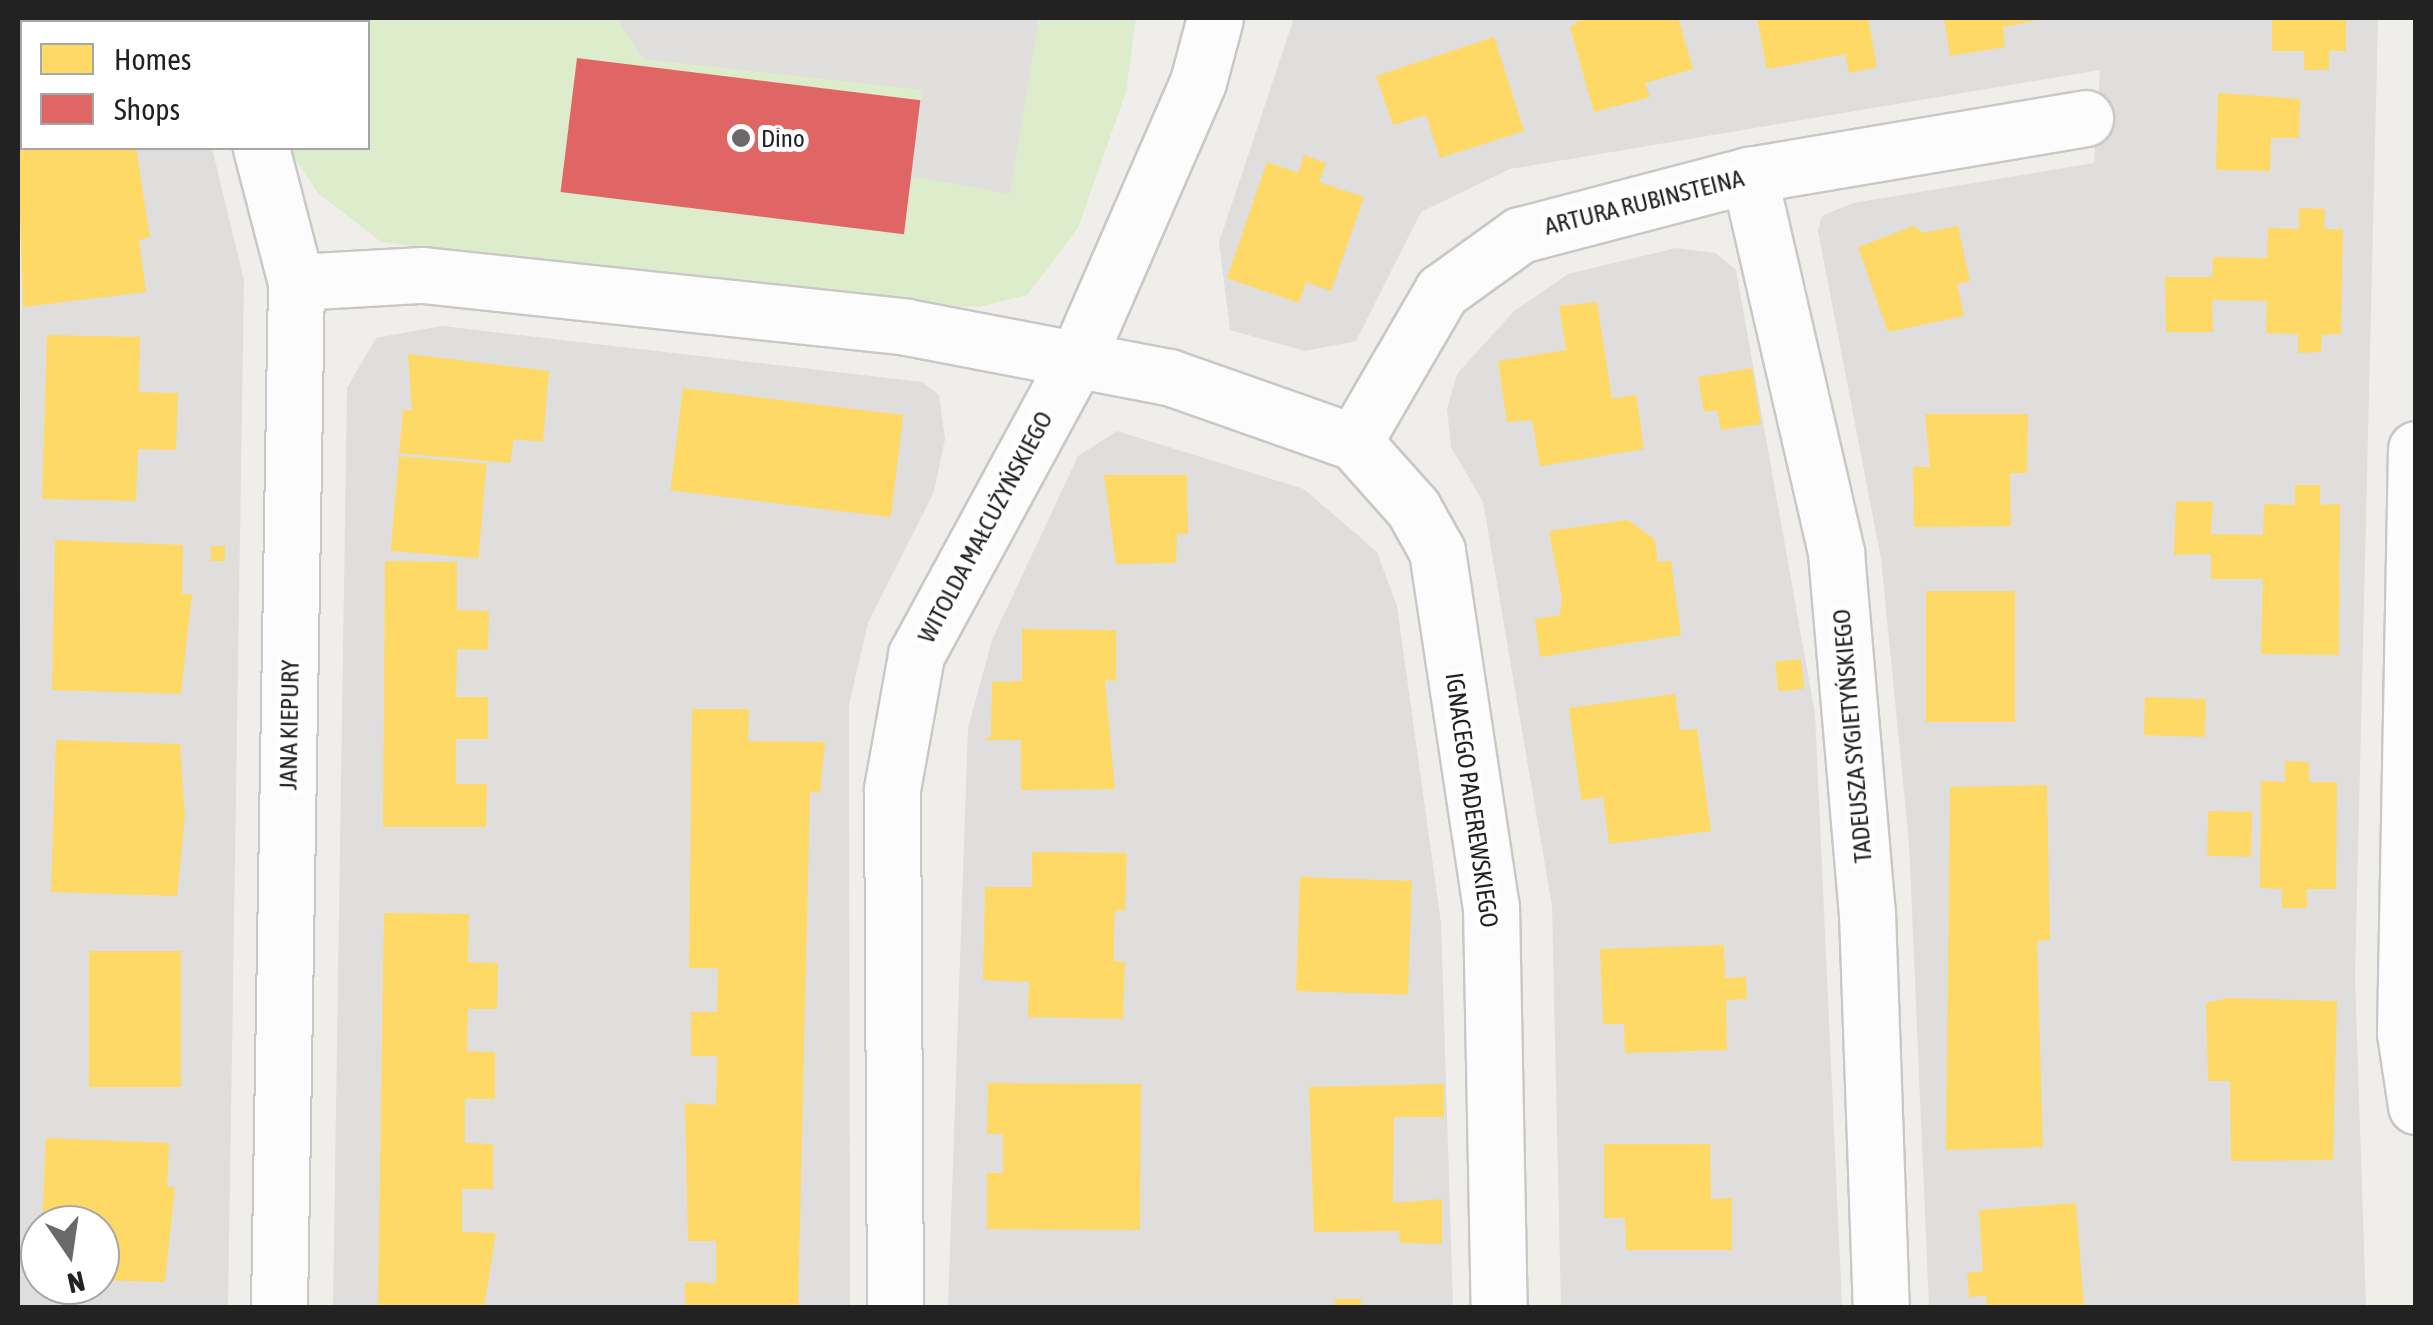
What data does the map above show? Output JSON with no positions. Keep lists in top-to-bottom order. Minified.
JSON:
{"streets":{"street":["ARTURA RUBINSTEINA","WITOLDA MAŁCUŻYŃSKIEGO","JANA KIEPURY","TADEUSZA SYGIETYŃSKIEGO","IGNACEGO PADEREWSKIEGO"]},"crossings":[["ARTURA RUBINSTEINA","TADEUSZA SYGIETYŃSKIEGO"],["ARTURA RUBINSTEINA","IGNACEGO PADEREWSKIEGO"]],"places":["Dino"],"legend":["Homes","Shops"],"north":"bottom"}
